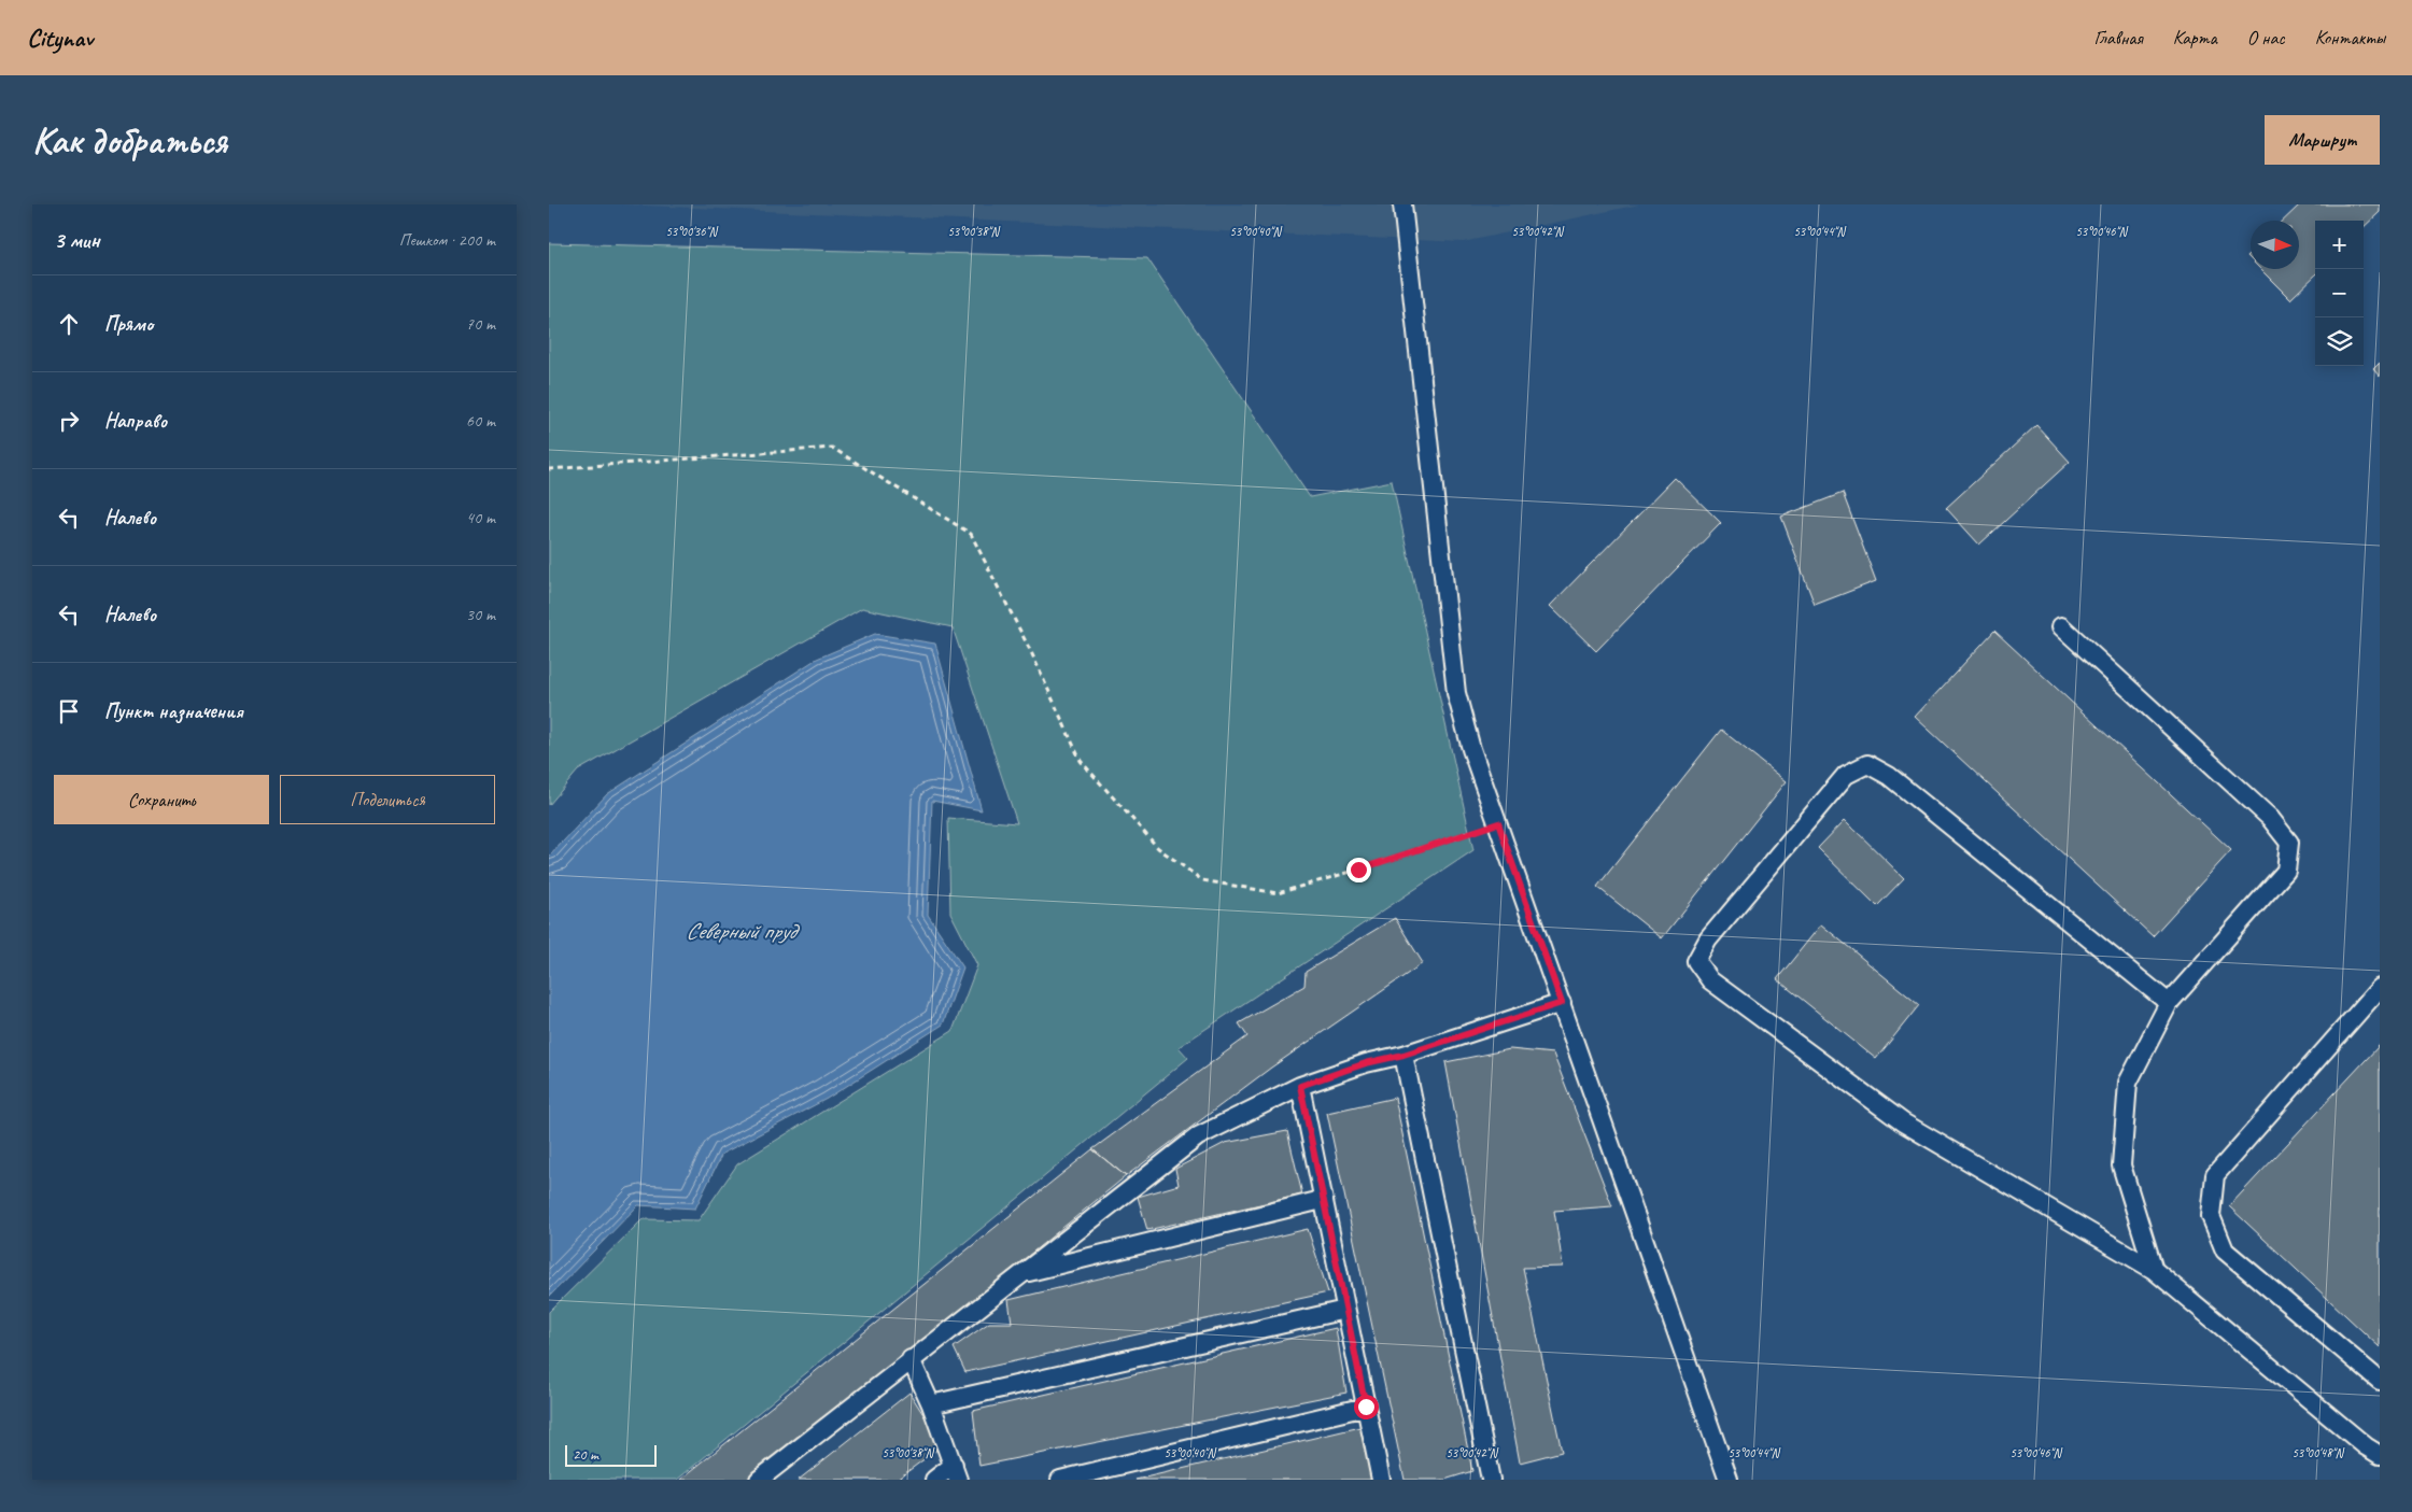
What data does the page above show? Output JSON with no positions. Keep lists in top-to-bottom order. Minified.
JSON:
{"water":["Северный пруд"],"scale_bar":"20 m","north":"right","page":{"header":"Citynav","nav":["Главная","Карта","О нас","Контакты"],"buttons":["Маршрут",["Сохранить","Поделиться"]],"title":"Как добраться","heading":["3 мин","Пешком · 200 m"],"map_buttons":["+","−"],"list":[["Прямо","70 m"],["Направо","60 m"],["Налево","40 m"],["Налево","30 m"],"Пункт назначения"],"scale":"20 m"},"coordinates":["53°00'36\"N","53°00'38\"N","53°00'40\"N","53°00'42\"N","53°00'44\"N","53°00'46\"N","53°00'48\"N"]}
